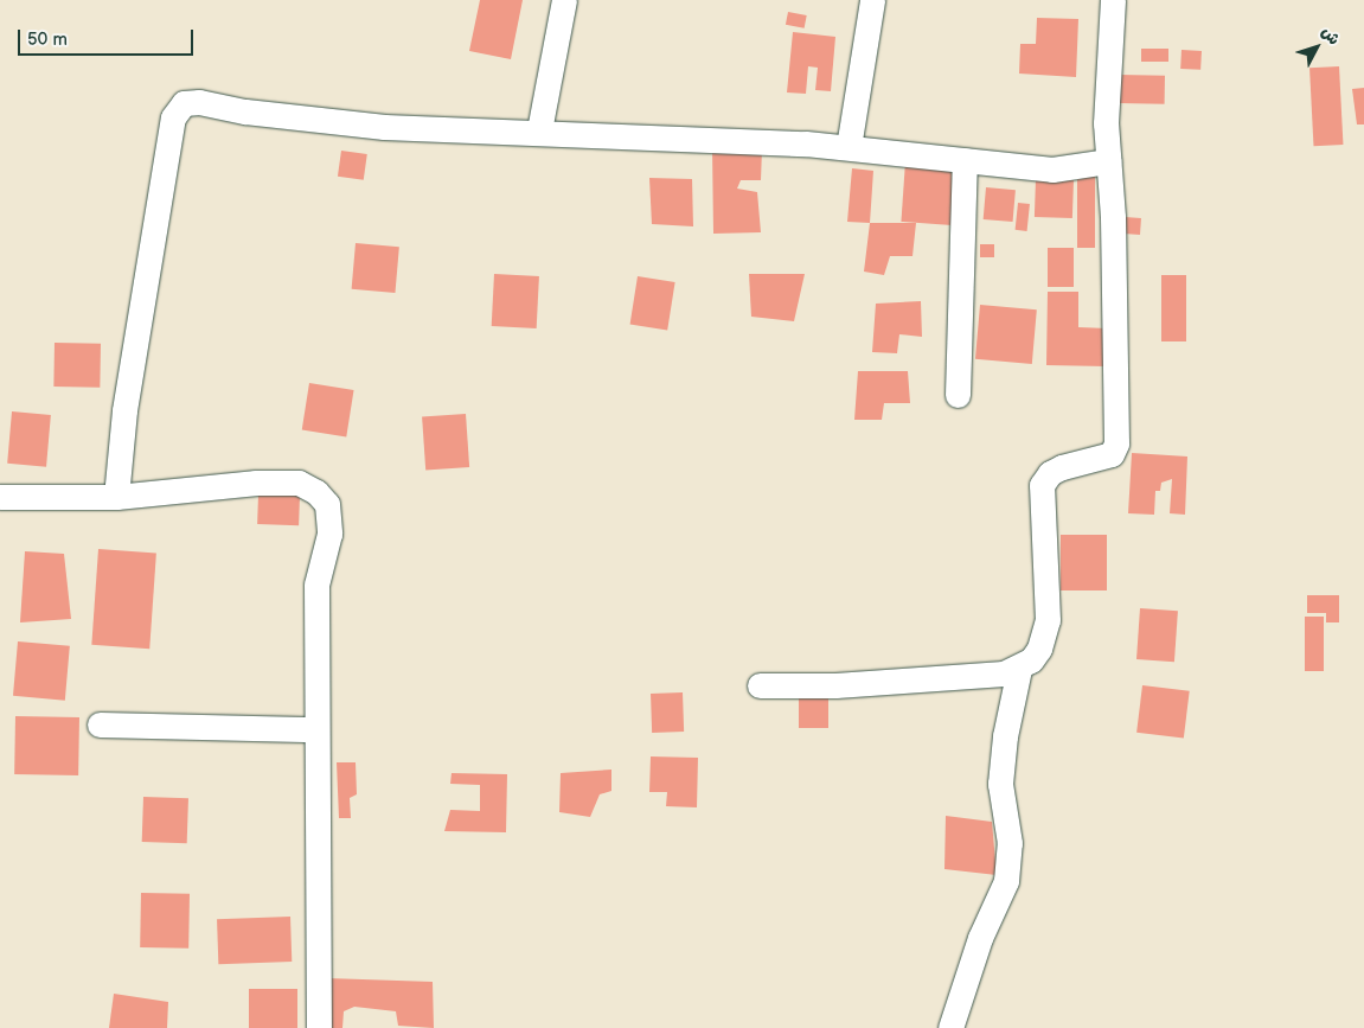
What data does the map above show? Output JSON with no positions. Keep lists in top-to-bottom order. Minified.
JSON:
{"scale_bar":"50 m","north":"top right"}
